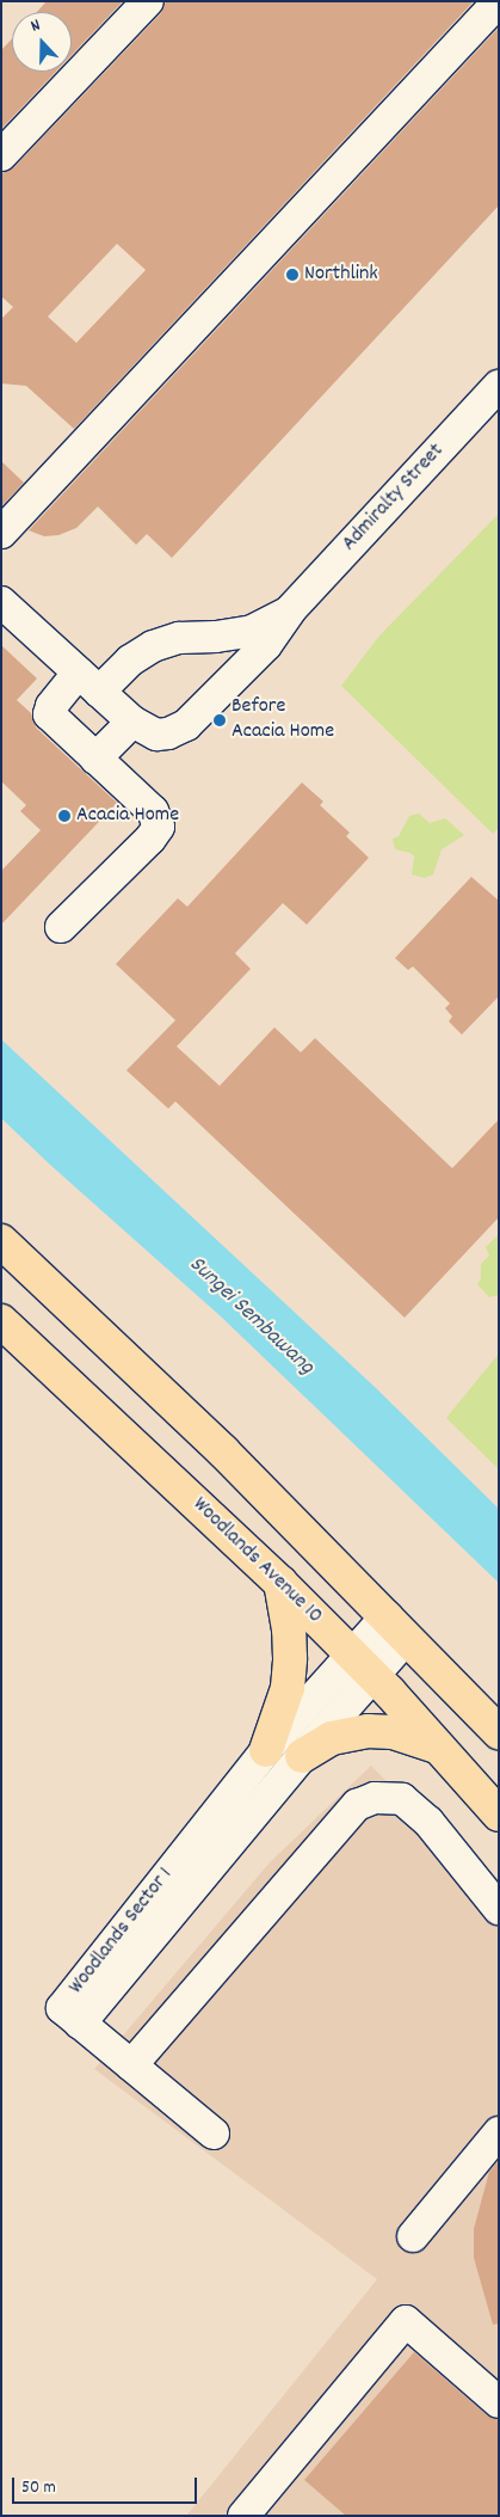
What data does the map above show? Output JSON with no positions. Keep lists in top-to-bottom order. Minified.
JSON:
{"streets":{"main road":["Woodlands Avenue 10"],"street":["Admiralty Street","Woodlands Sector 1"]},"crossings":[["Woodlands Avenue 10","Woodlands Sector 1"]],"water":["Sungei Sembawang"],"places":["Northlink","Before Acacia Home","Acacia Home"],"scale_bar":"50 m","north":"top"}
